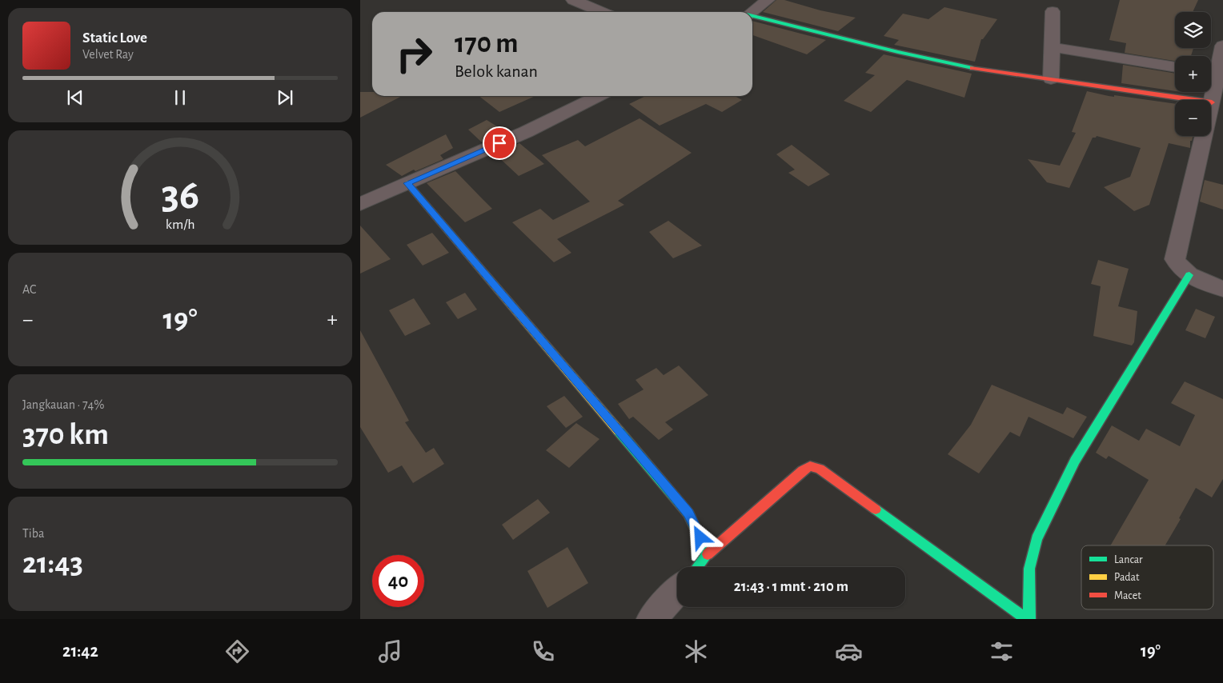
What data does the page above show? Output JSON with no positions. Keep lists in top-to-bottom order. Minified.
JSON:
{"legend":["Lancar","Padat","Macet"],"page":{"map_buttons":["+","−"],"turn":["170 m","Belok kanan"],"song":["Static Love","Velvet Ray"],"tile":["AC",["Jangkauan · 74%","370 km"],["Tiba","21:43"]],"heat":["−","19°","+"],"limit":"40","trip":"21:43 · 1 mnt · 210 m","tabs":["21:42","19°"],"gauge":["36","km/h"]}}
